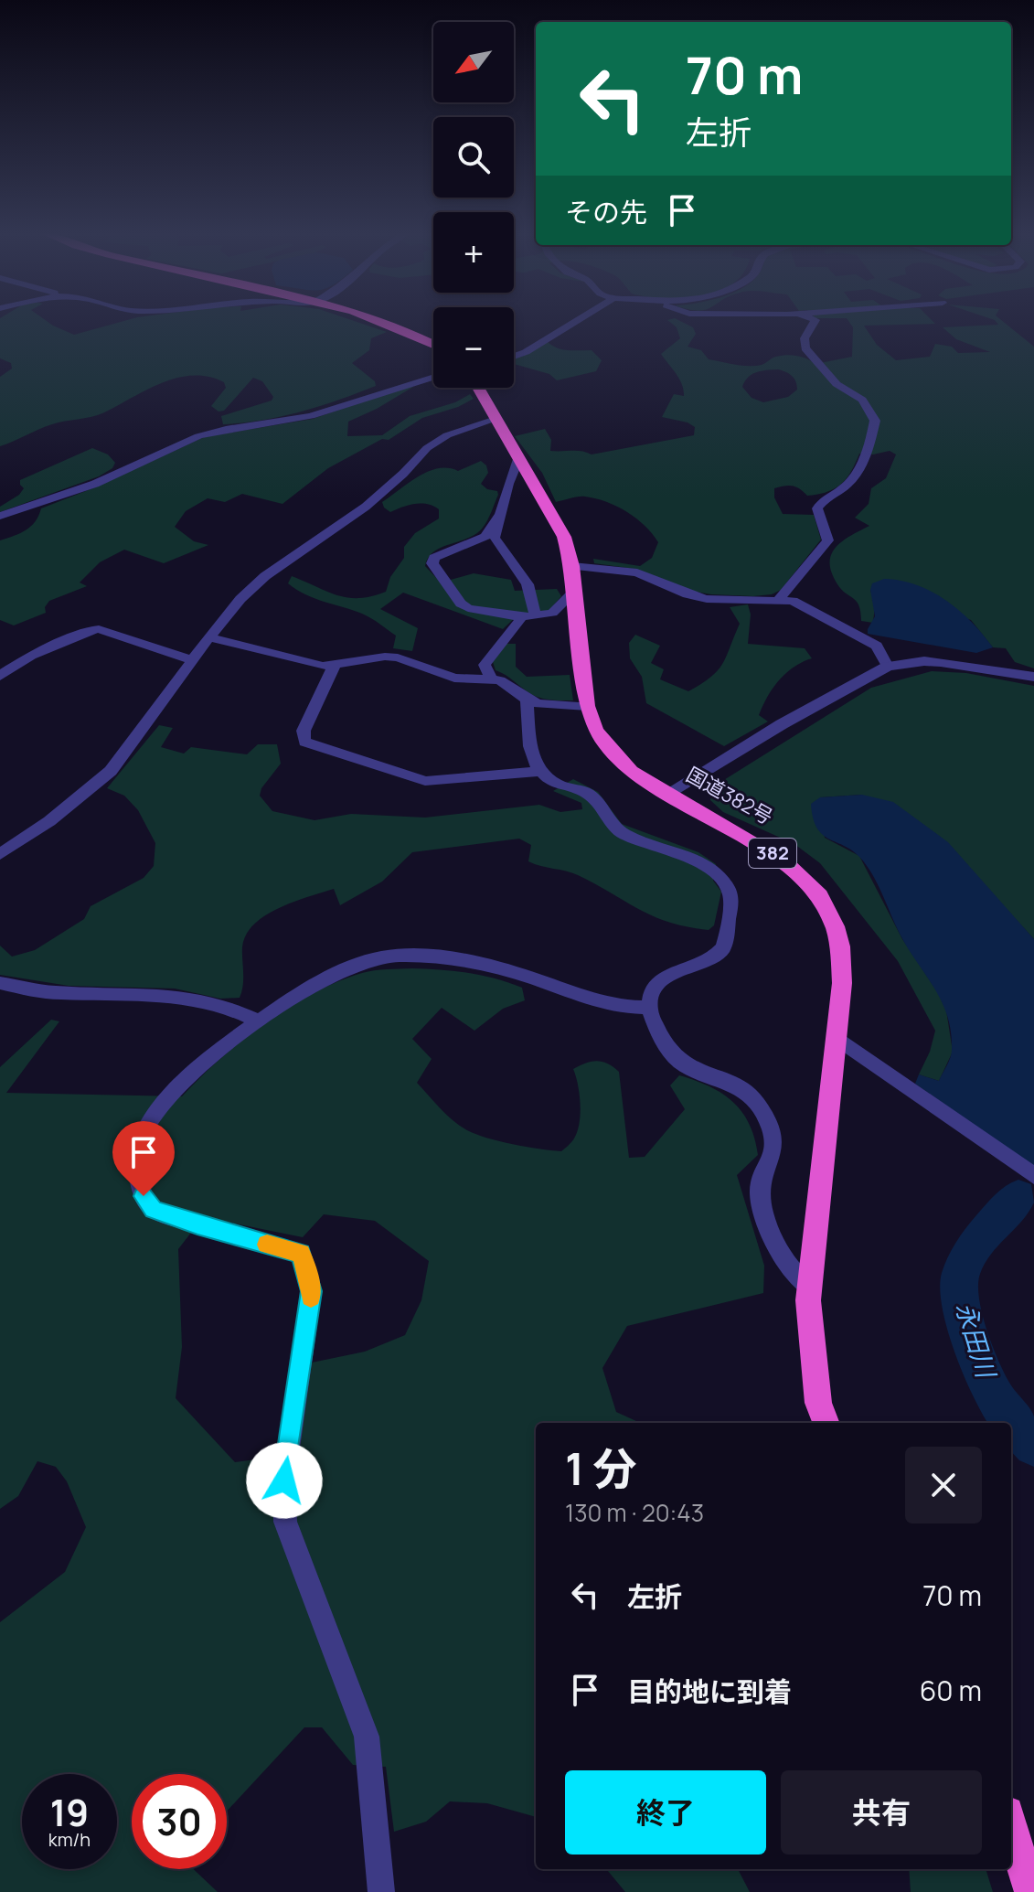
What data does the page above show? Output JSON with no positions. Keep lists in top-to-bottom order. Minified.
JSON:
{"streets":{"highway":["国道382号","382"]},"water":["永田川"],"north":"bottom left","page":{"map_buttons":["+","−"],"turn":["70 m","左折"],"then":"その先","heading":["1 分","130 m · 20:43"],"list":[{"name":"左折","value":"70 m"},{"name":"目的地に到着","value":"60 m"}],"buttons":["終了","共有"],"speed":"19 km/h","limit":"30"}}
